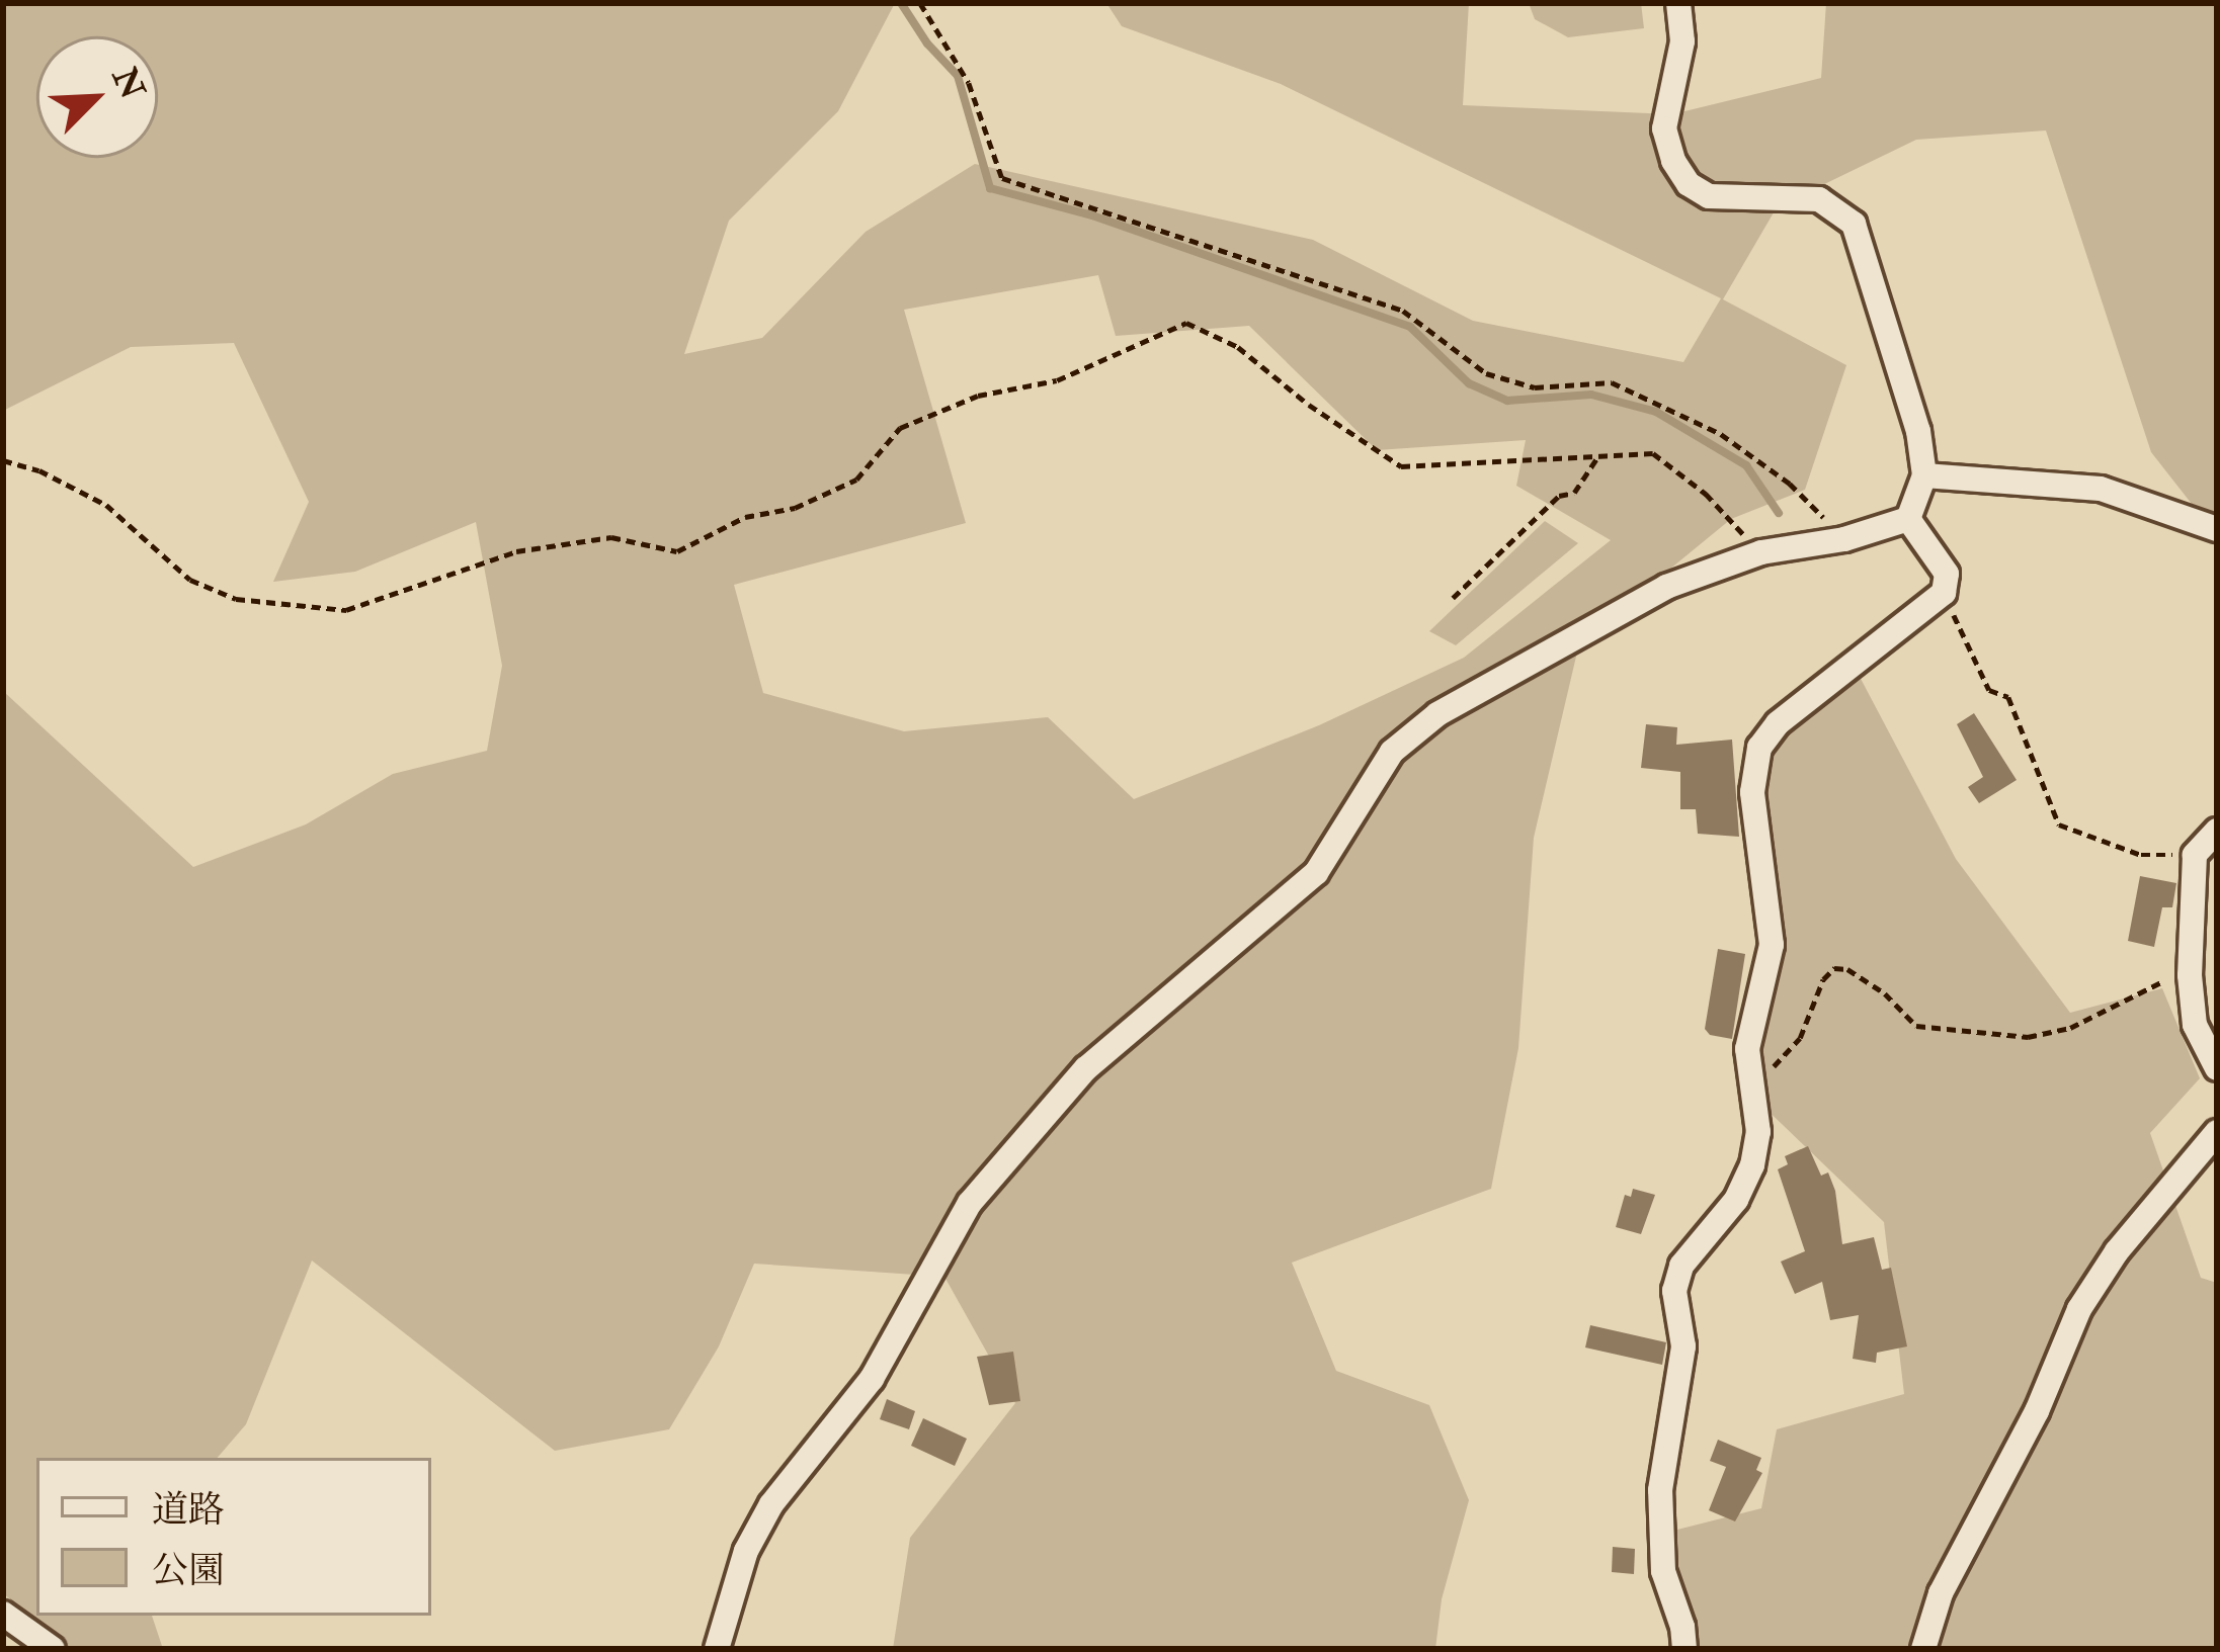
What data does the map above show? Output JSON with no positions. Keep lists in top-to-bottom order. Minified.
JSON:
{"legend":["道路","公園"],"north":"top right"}
